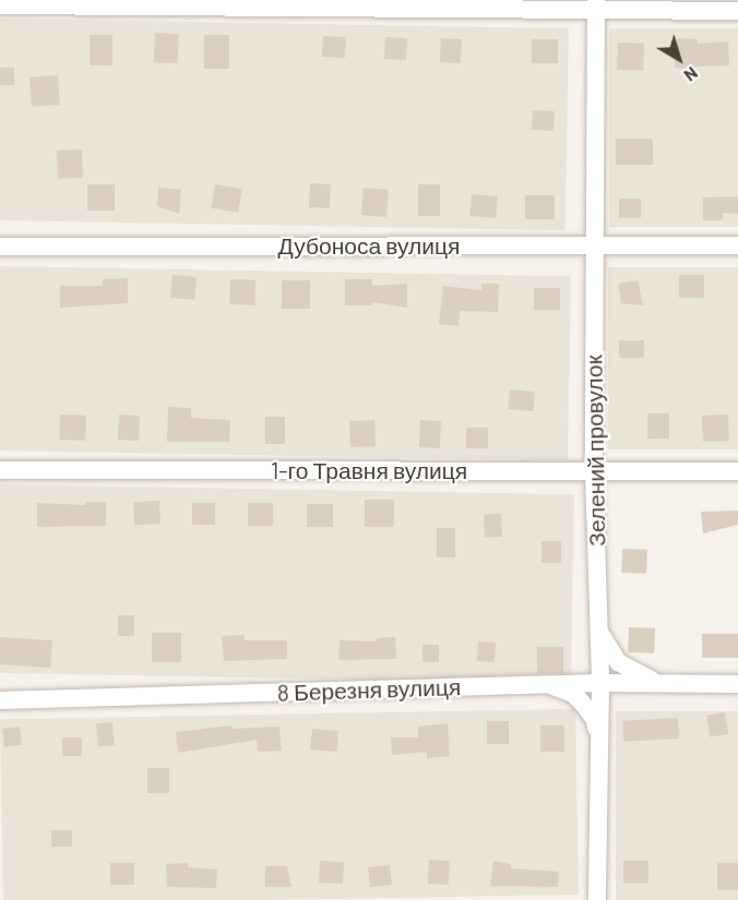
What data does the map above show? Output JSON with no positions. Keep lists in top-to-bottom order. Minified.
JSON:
{"streets":{"street":["Дубоноса вулиця","Зелений провулок","1-го Травня вулиця","8 Березня вулиця"]},"crossings":[["Дубоноса вулиця","Зелений провулок"],["Зелений провулок","1-го Травня вулиця"],["Зелений провулок","8 Березня вулиця"]],"north":"bottom right"}
